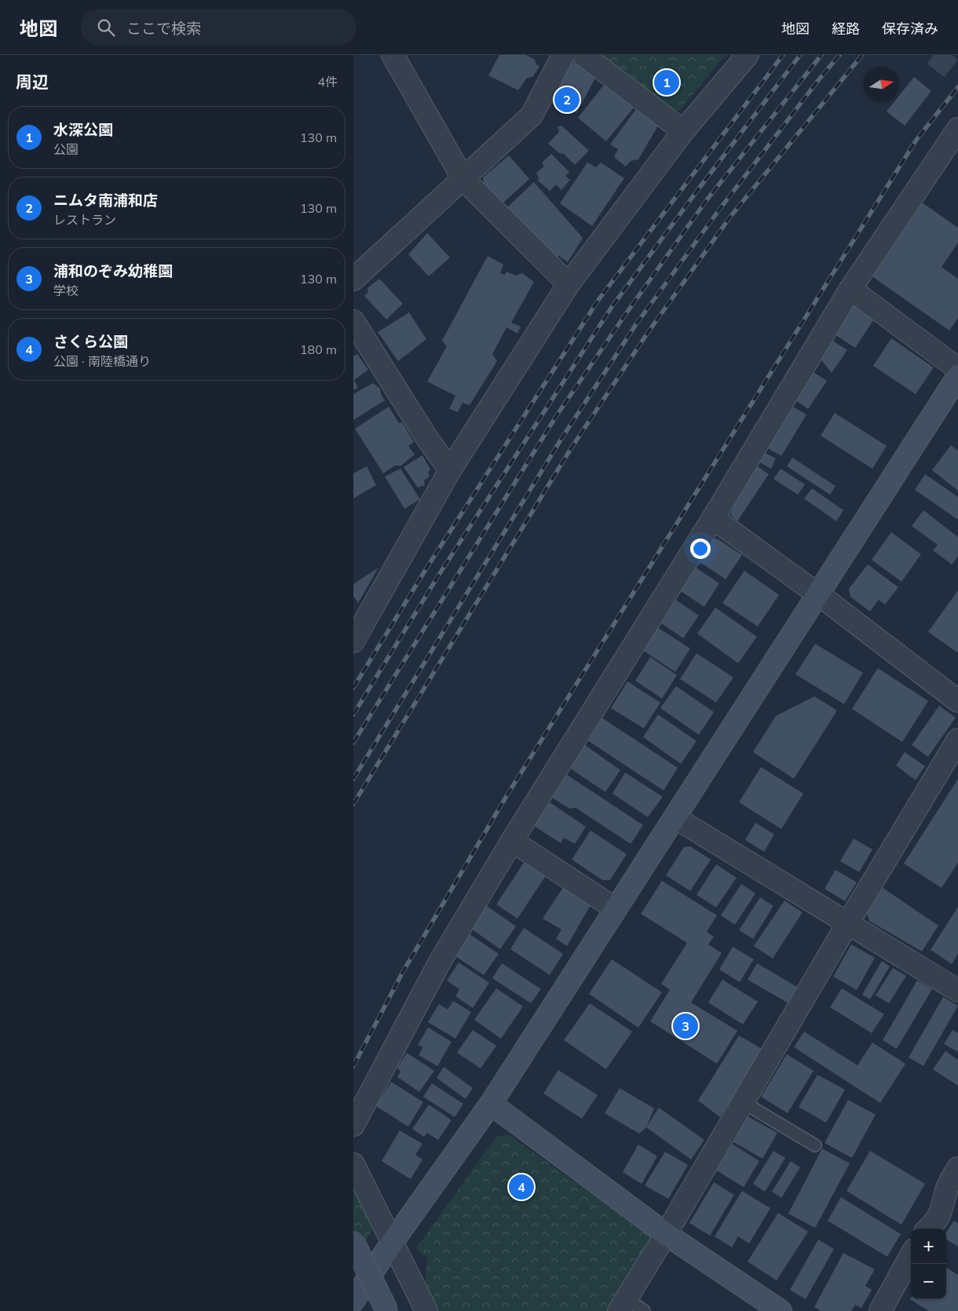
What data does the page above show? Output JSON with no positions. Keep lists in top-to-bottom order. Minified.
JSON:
{"north":"right","page":{"header":"地図","search":"ここで検索","nav":["地図","経路","保存済み"],"heading":["周辺","4件"],"pins":["1","2","3","4"],"list":[{"mark":"1","name":"水深公園","note":"公園","value":"130 m"},{"mark":"2","name":"ニムタ南浦和店","note":"レストラン","value":"130 m"},{"mark":"3","name":"浦和のぞみ幼稚園","note":"学校","value":"130 m"},{"mark":"4","name":"さくら公園","note":"公園 · 南陸橋通り","value":"180 m"}],"map_buttons":["+","−"]}}
